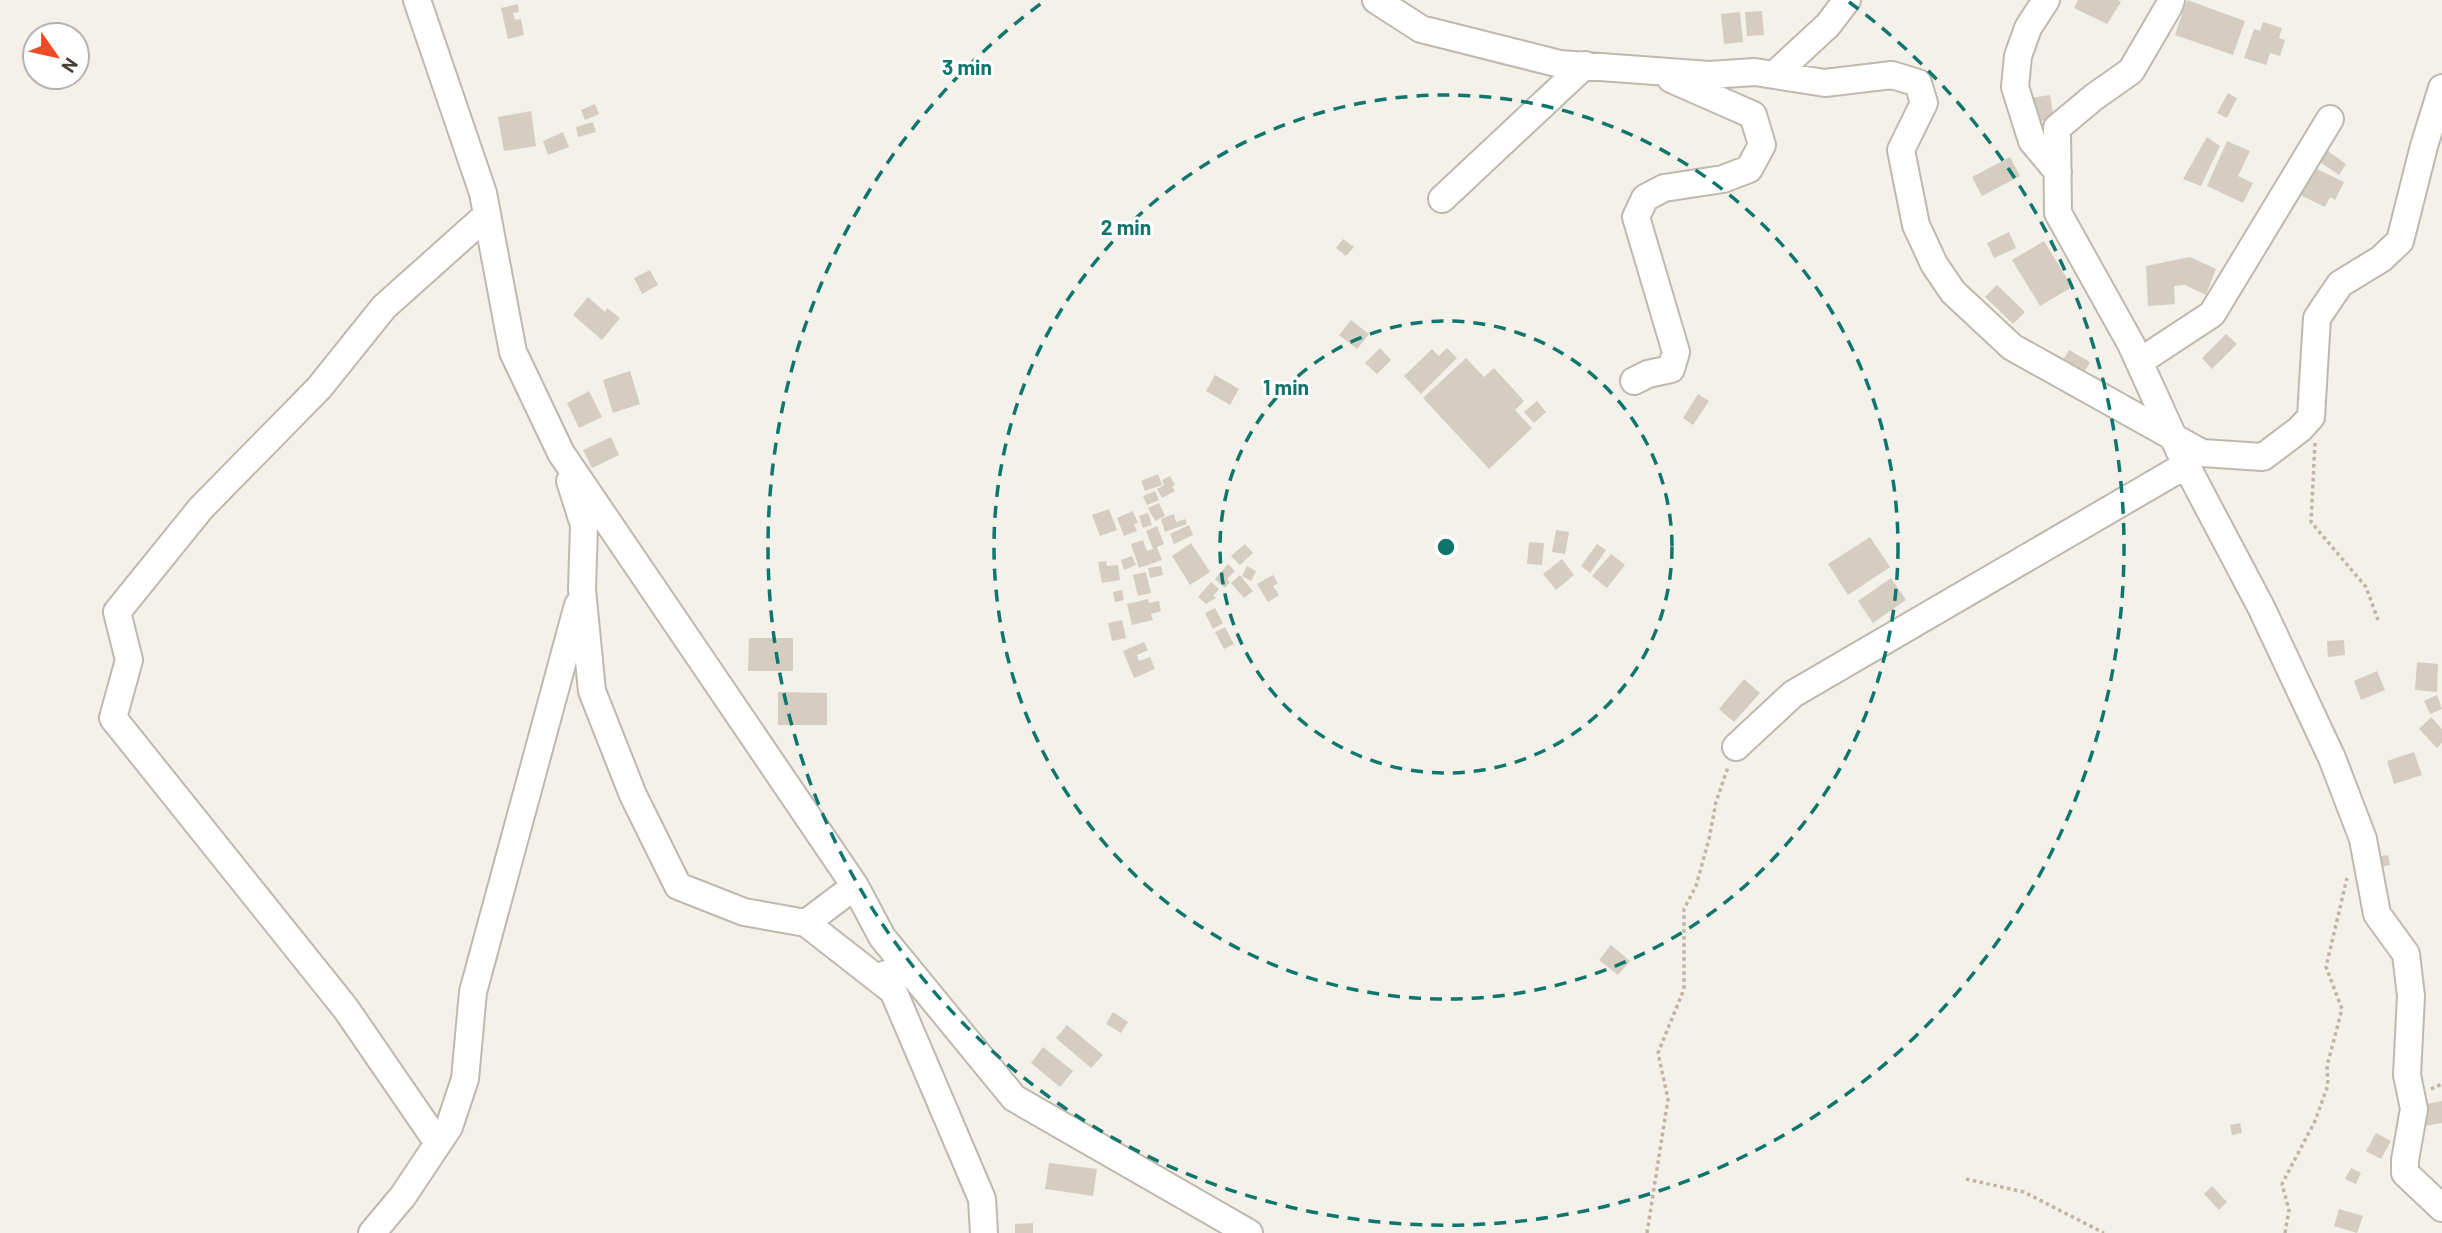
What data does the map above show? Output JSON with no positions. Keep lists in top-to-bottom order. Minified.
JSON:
{"north":"bottom right","rings":["3 min","2 min","1 min"]}
